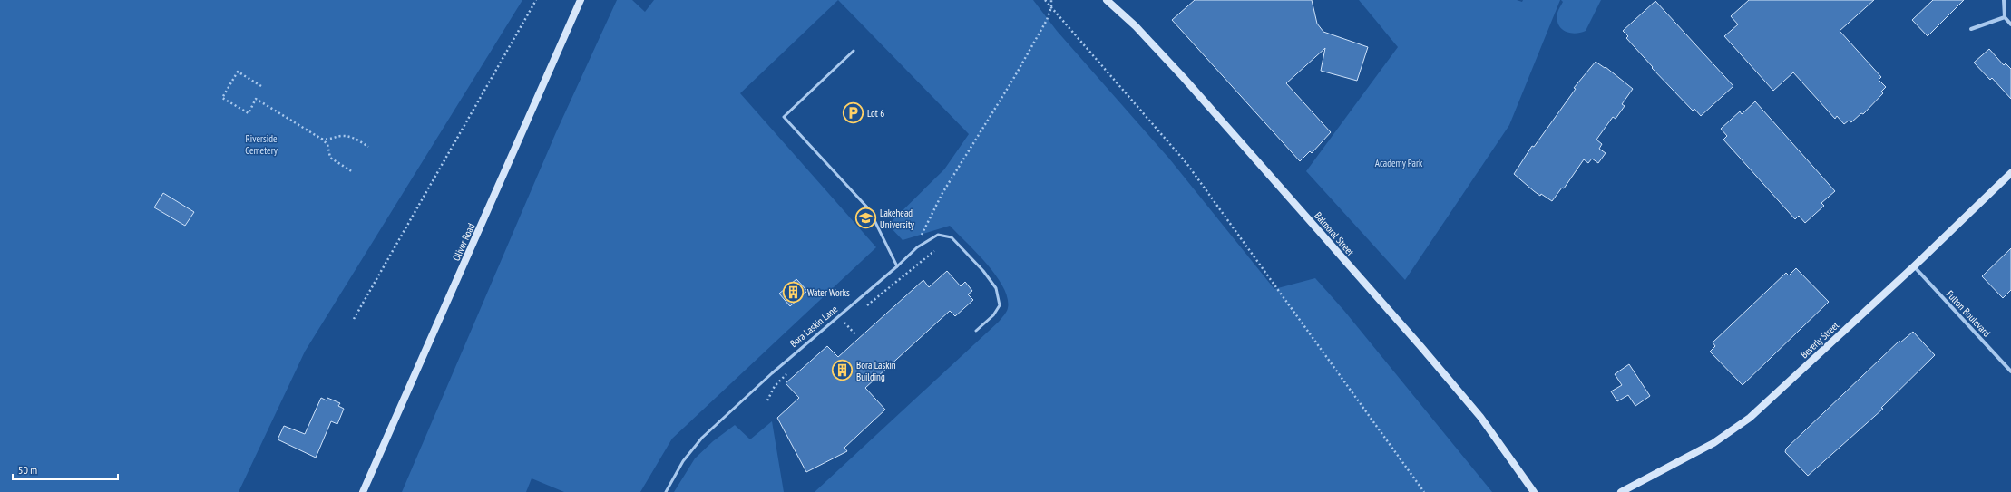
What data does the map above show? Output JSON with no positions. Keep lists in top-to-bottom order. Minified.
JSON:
{"streets":{"main road":["Balmoral Street","Oliver Road","Beverly Street"],"street":["Fulton Boulevard"],"lane":["Bora Laskin Lane"]},"crossings":[["Fulton Boulevard","Beverly Street"]],"parks":["Riverside Cemetery","Academy Park"],"places":{"parking":["Lot 6"],"school or university":["Lakehead University"],"building":["Water Works","Bora Laskin Building"]},"scale_bar":"50 m"}
